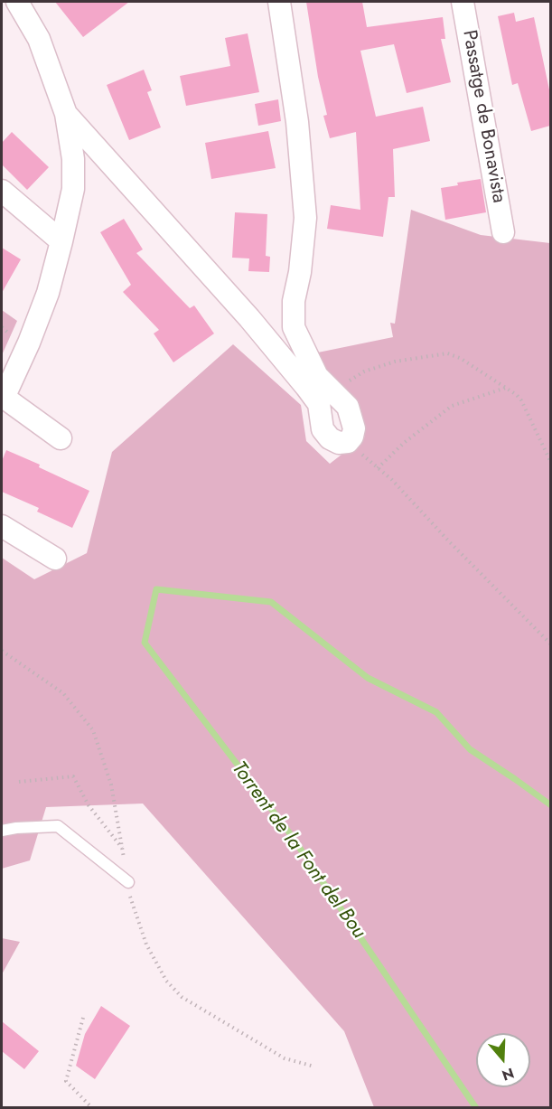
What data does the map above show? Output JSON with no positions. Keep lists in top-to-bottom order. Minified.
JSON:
{"streets":{"street":["Passatge de Bonavista"]},"water":["Torrent de la Font del Bou"],"north":"bottom"}
